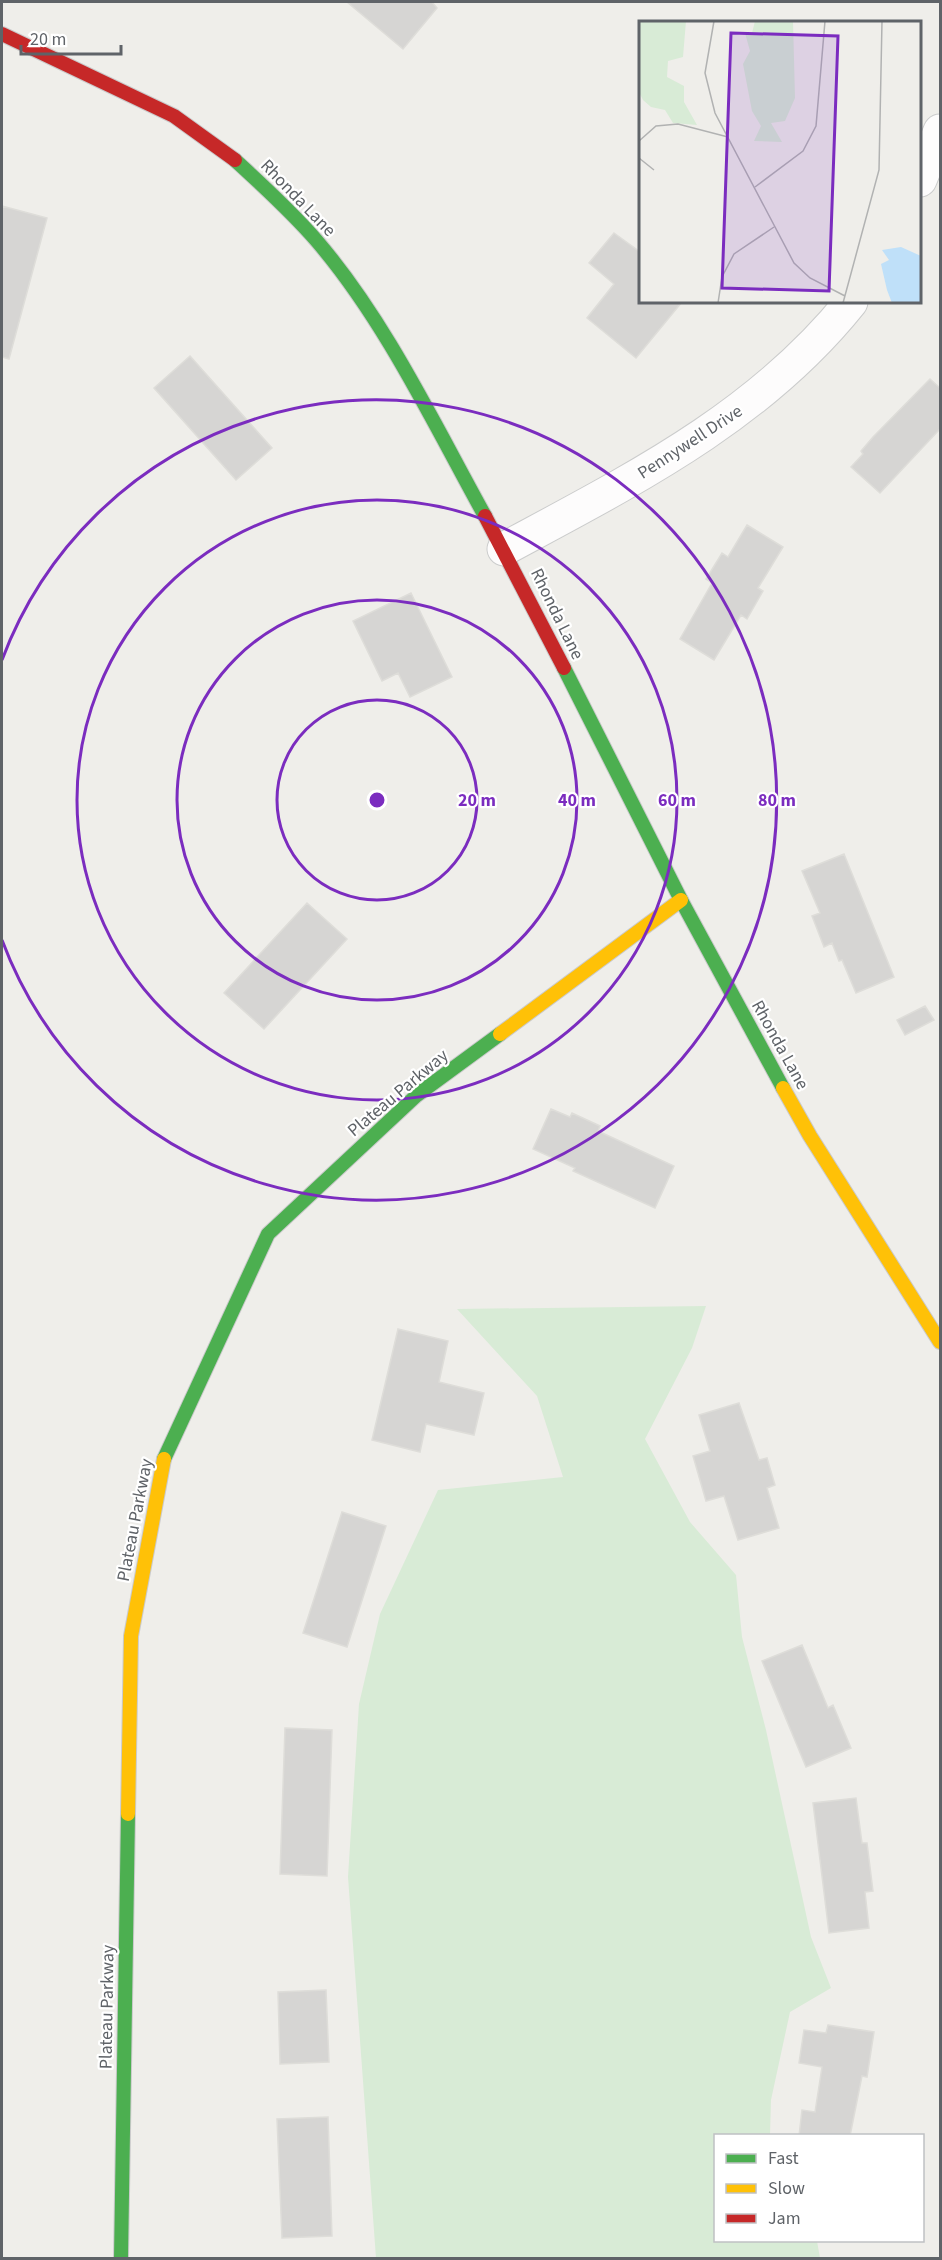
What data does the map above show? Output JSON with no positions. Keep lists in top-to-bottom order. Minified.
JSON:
{"streets":{"street":["Rhonda Lane","Pennywell Drive","Plateau Parkway"]},"crossings":[["Rhonda Lane","Pennywell Drive"],["Rhonda Lane","Plateau Parkway"]],"legend":["Fast","Slow","Jam"],"scale_bar":"20 m","rings":["20 m","40 m","60 m","80 m"]}
